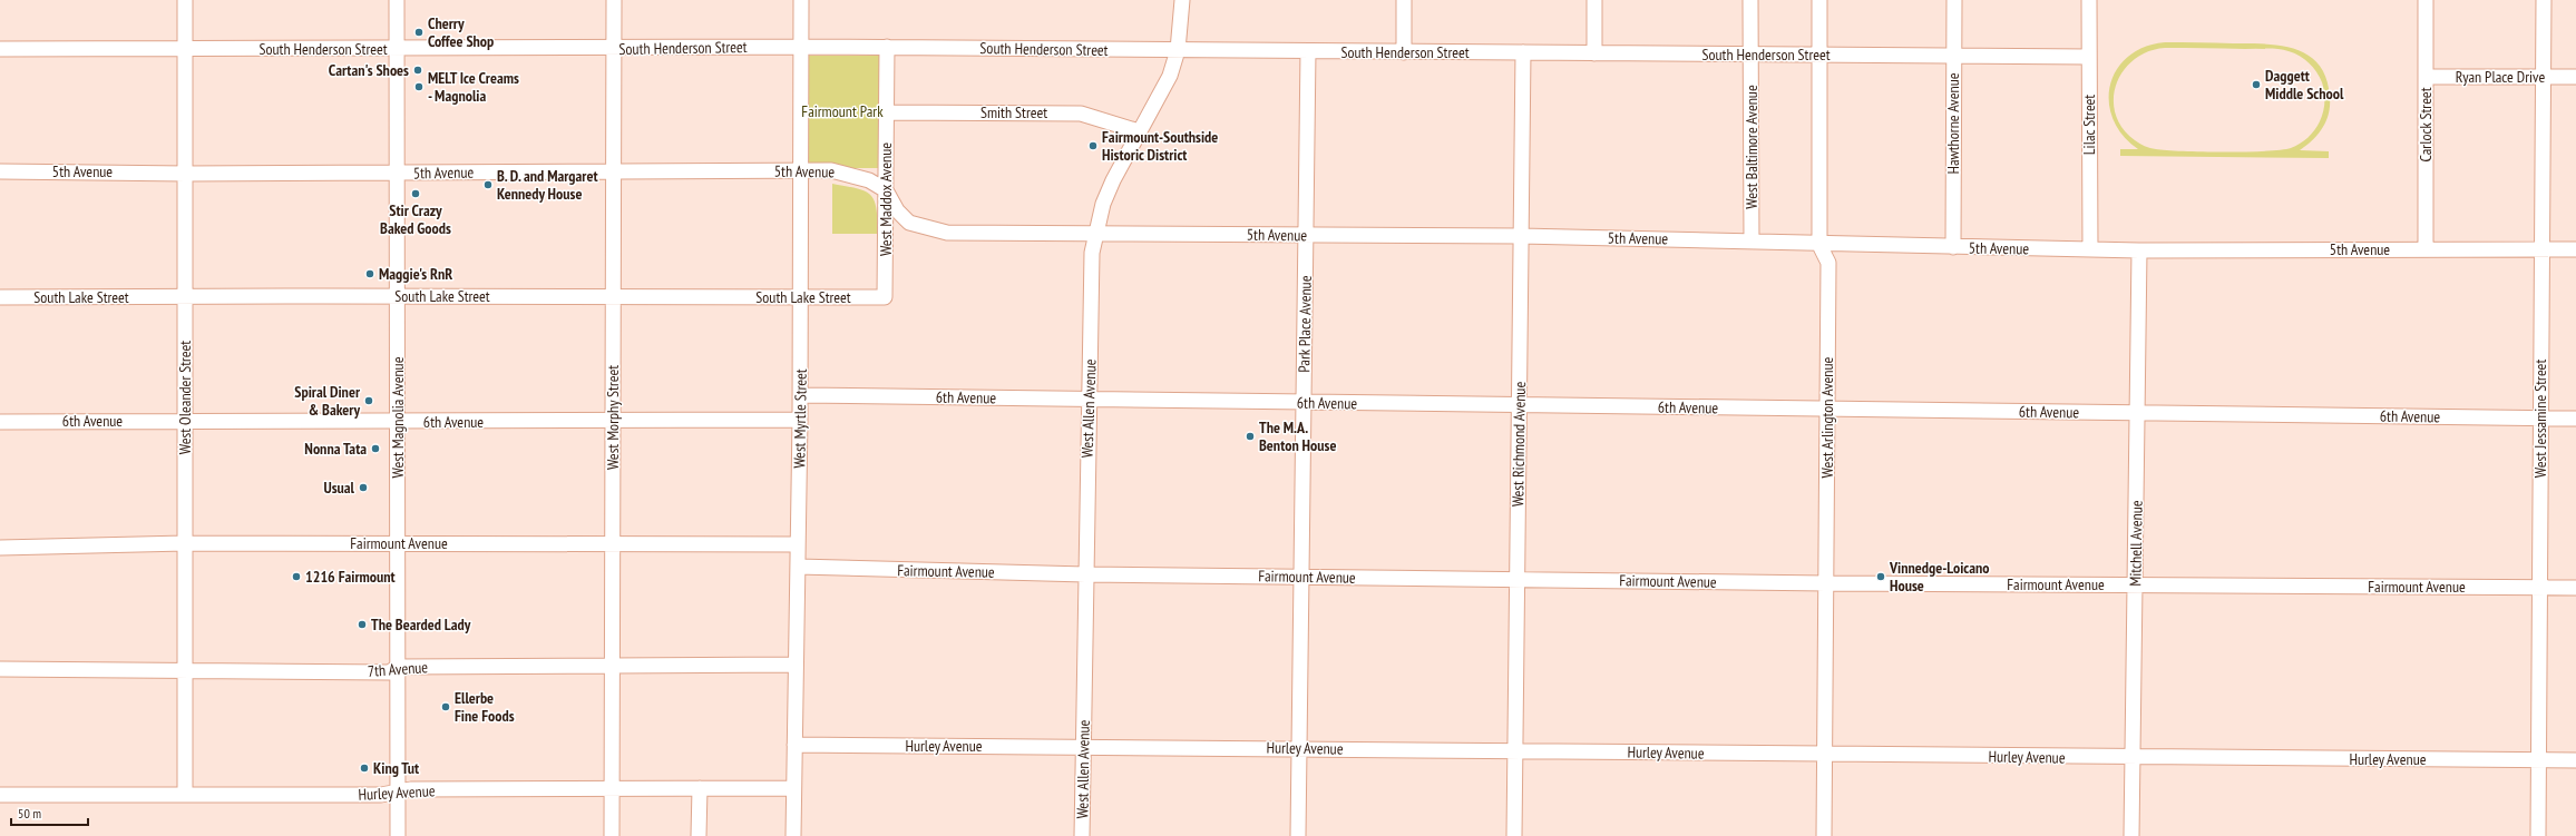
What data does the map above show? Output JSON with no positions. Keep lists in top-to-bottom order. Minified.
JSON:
{"streets":{"street":["South Henderson Street","Ryan Place Drive","Smith Street","Hawthorne Avenue","Lilac Street","Carlock Street","West Baltimore Avenue","5th Avenue","West Maddox Avenue","South Lake Street","Park Place Avenue","West Oleander Street","6th Avenue","West Allen Avenue","West Magnolia Avenue","West Morphy Street","West Arlington Avenue","West Myrtle Street","West Jessamine Street","West Richmond Avenue","Fairmount Avenue","Mitchell Avenue","7th Avenue","Hurley Avenue"]},"crossings":[["South Henderson Street","Hawthorne Avenue"],["South Henderson Street","Lilac Street"],["South Henderson Street","West Baltimore Avenue"],["South Henderson Street","West Maddox Avenue"],["South Henderson Street","Park Place Avenue"],["South Henderson Street","West Oleander Street"],["South Henderson Street","West Allen Avenue"],["South Henderson Street","West Magnolia Avenue"],["South Henderson Street","West Morphy Street"],["South Henderson Street","West Arlington Avenue"],["South Henderson Street","West Myrtle Street"],["South Henderson Street","West Richmond Avenue"],["Ryan Place Drive","Carlock Street"],["Ryan Place Drive","West Jessamine Street"],["Smith Street","West Maddox Avenue"],["Smith Street","West Allen Avenue"],["Hawthorne Avenue","5th Avenue"],["Lilac Street","5th Avenue"],["Carlock Street","5th Avenue"],["West Baltimore Avenue","5th Avenue"],["5th Avenue","West Maddox Avenue"],["5th Avenue","Park Place Avenue"],["5th Avenue","West Oleander Street"],["5th Avenue","West Allen Avenue"],["5th Avenue","West Magnolia Avenue"],["5th Avenue","West Morphy Street"],["5th Avenue","West Arlington Avenue"],["5th Avenue","West Myrtle Street"],["5th Avenue","West Jessamine Street"],["5th Avenue","West Richmond Avenue"],["5th Avenue","Mitchell Avenue"],["West Maddox Avenue","South Lake Street"],["South Lake Street","West Oleander Street"],["South Lake Street","West Magnolia Avenue"],["South Lake Street","West Morphy Street"],["South Lake Street","West Myrtle Street"],["Park Place Avenue","6th Avenue"],["Park Place Avenue","Fairmount Avenue"],["Park Place Avenue","Hurley Avenue"],["West Oleander Street","6th Avenue"],["West Oleander Street","Fairmount Avenue"],["West Oleander Street","7th Avenue"],["West Oleander Street","Hurley Avenue"],["6th Avenue","West Allen Avenue"],["6th Avenue","West Magnolia Avenue"],["6th Avenue","West Morphy Street"],["6th Avenue","West Arlington Avenue"],["6th Avenue","West Myrtle Street"],["6th Avenue","West Jessamine Street"],["6th Avenue","West Richmond Avenue"],["6th Avenue","Mitchell Avenue"],["West Allen Avenue","Fairmount Avenue"],["West Allen Avenue","Hurley Avenue"],["West Magnolia Avenue","Fairmount Avenue"],["West Magnolia Avenue","7th Avenue"],["West Magnolia Avenue","Hurley Avenue"],["West Morphy Street","Fairmount Avenue"],["West Morphy Street","7th Avenue"],["West Morphy Street","Hurley Avenue"],["West Arlington Avenue","Fairmount Avenue"],["West Arlington Avenue","Hurley Avenue"],["West Myrtle Street","Fairmount Avenue"],["West Myrtle Street","7th Avenue"],["West Myrtle Street","Hurley Avenue"],["West Jessamine Street","Fairmount Avenue"],["West Jessamine Street","Hurley Avenue"],["West Richmond Avenue","Fairmount Avenue"],["West Richmond Avenue","Hurley Avenue"],["Fairmount Avenue","Mitchell Avenue"],["Mitchell Avenue","Hurley Avenue"]],"parks":["Fairmount Park"],"places":["Cherry Coffee Shop","Cartan's Shoes","Daggett Middle School","MELT Ice Creams - Magnolia","Fairmount-Southside Historic District","B. D. and Margaret Kennedy House","Stir Crazy Baked Goods","Maggie's RnR","Spiral Diner & Bakery","The M.A. Benton House","Nonna Tata","Usual","1216 Fairmount","Vinnedge-Loicano House","The Bearded Lady","Ellerbe Fine Foods","King Tut"],"scale_bar":"50 m"}
